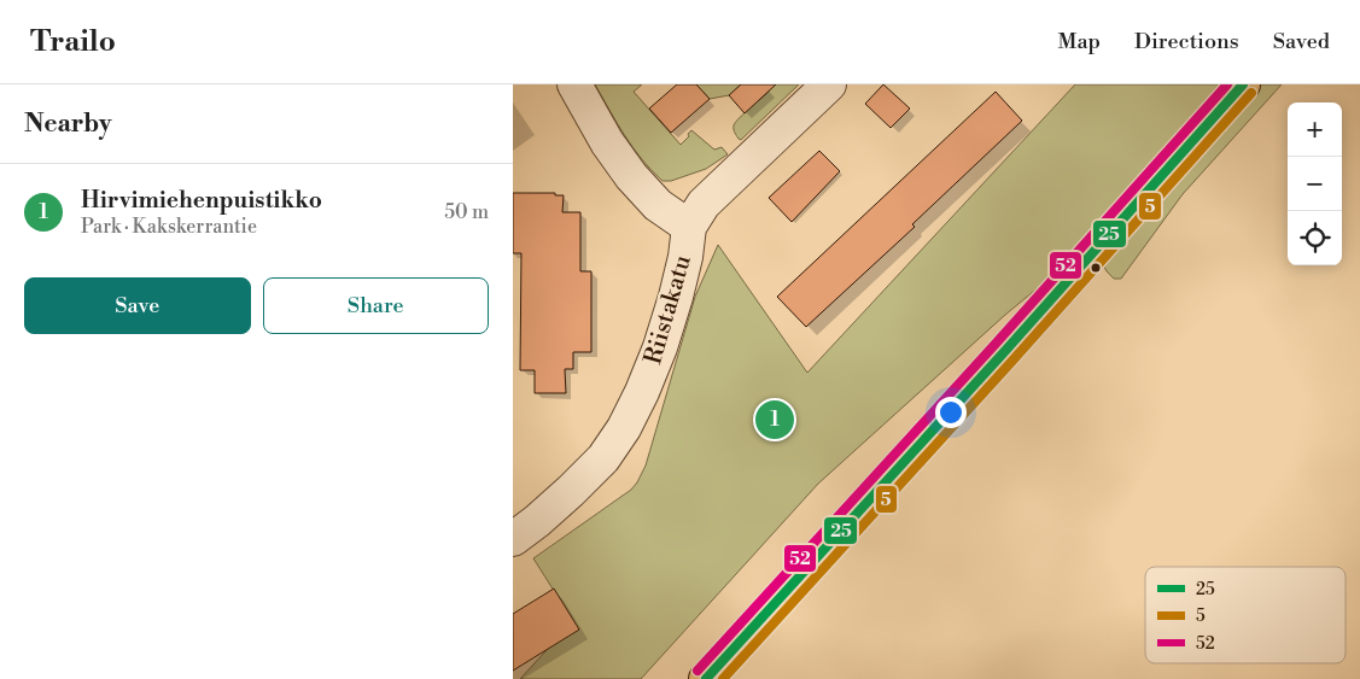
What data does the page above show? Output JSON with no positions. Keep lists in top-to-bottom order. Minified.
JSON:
{"streets":{"street":["Riistakatu"]},"lines":["transit line 25","transit line 52","transit line 5"],"legend":["25","5","52"],"page":{"header":"Trailo","nav":["Map","Directions","Saved"],"heading":"Nearby","map_buttons":["+","−"],"list":[{"mark":"1","name":"Hirvimiehenpuistikko","note":"Park · Kakskerrantie","value":"50 m"}],"buttons":["Save","Share"],"pins":"1"}}
